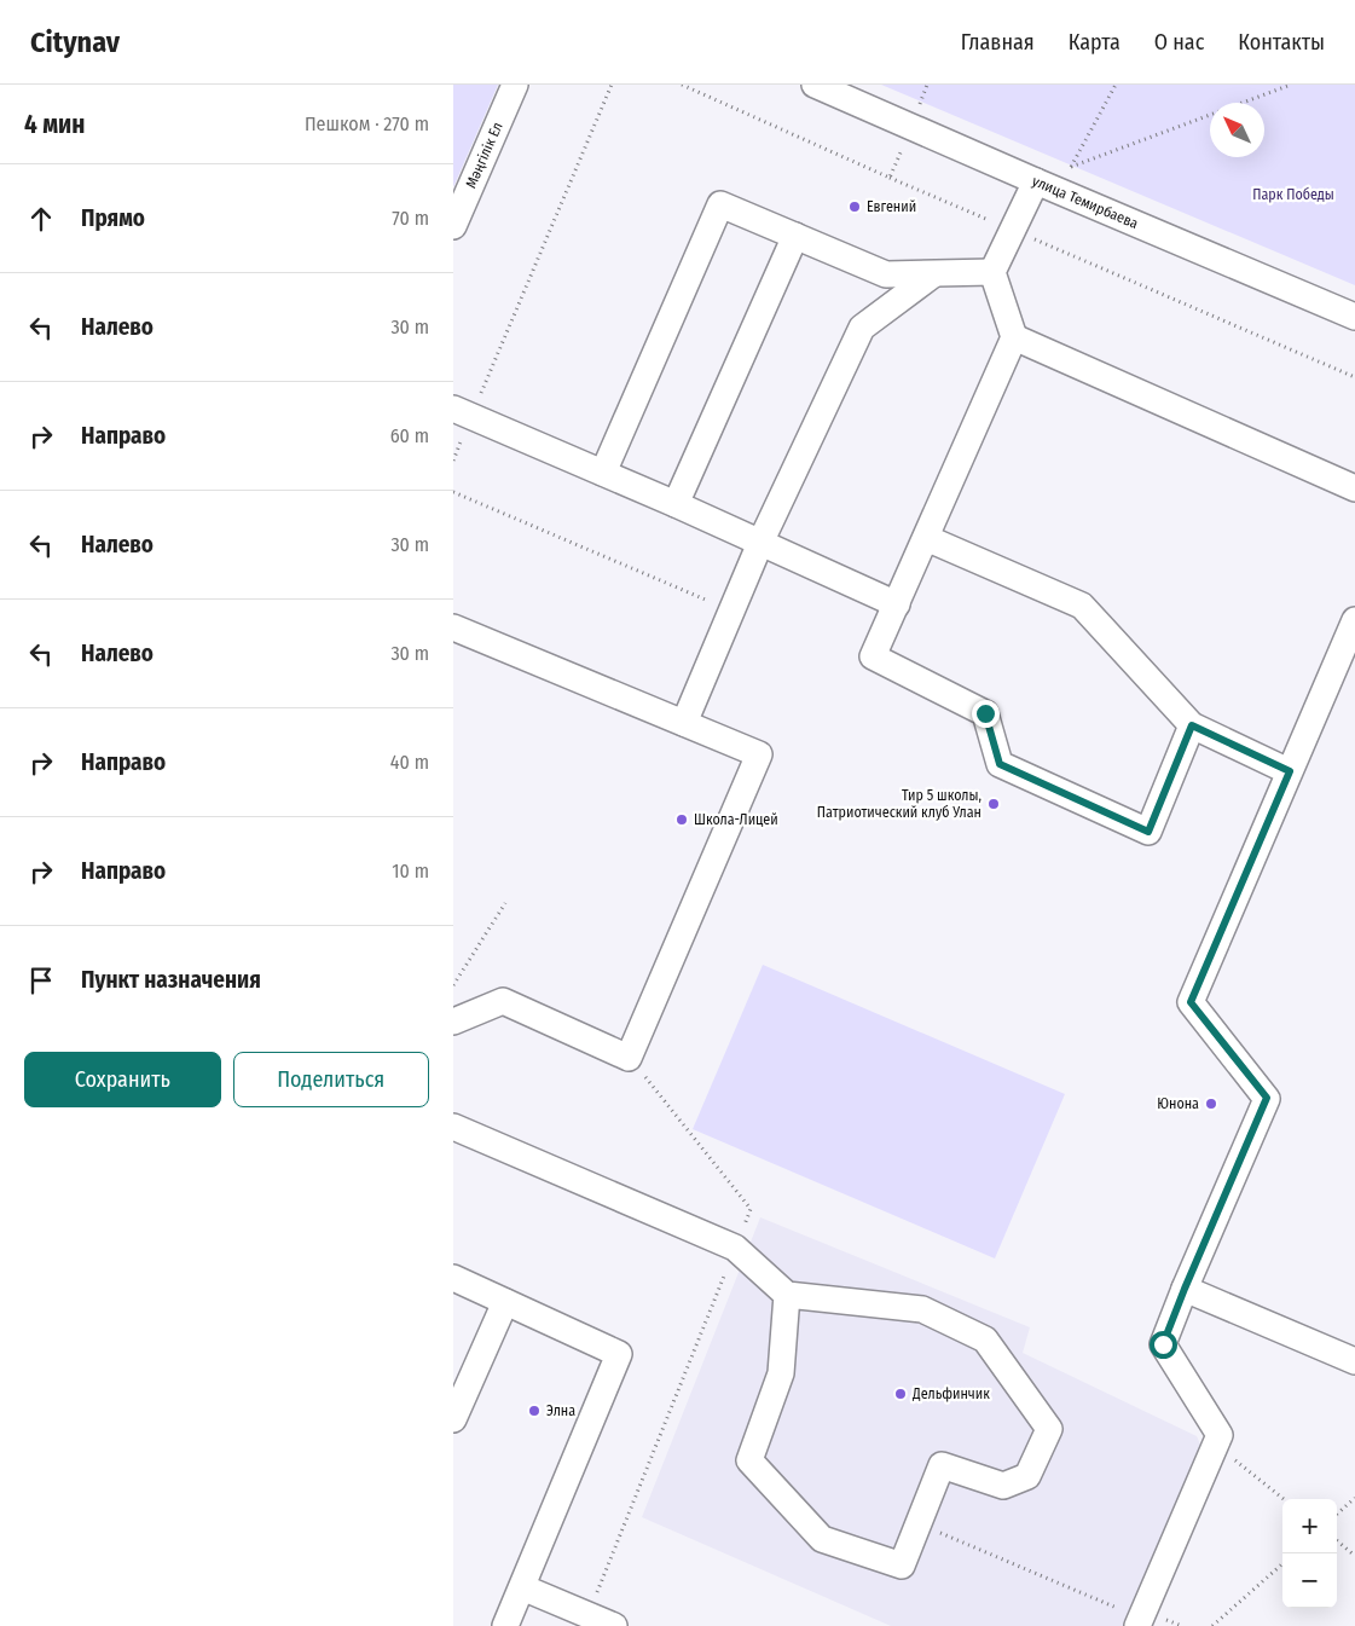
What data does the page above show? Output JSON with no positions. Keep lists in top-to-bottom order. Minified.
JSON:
{"streets":{"street":["Мәңгілік Ел","улица Темирбаева"]},"parks":["Парк Победы"],"places":["Евгений","Тир 5 школы, Патриотический клуб Улан","Школа-Лицей","Юнона","Дельфинчик","Элна"],"north":"top left","page":{"header":"Citynav","nav":["Главная","Карта","О нас","Контакты"],"heading":["4 мин","Пешком · 270 m"],"list":[["Прямо","70 m"],["Налево","30 m"],["Направо","60 m"],["Налево","30 m"],["Налево","30 m"],["Направо","40 m"],["Направо","10 m"],"Пункт назначения"],"buttons":["Сохранить","Поделиться"],"map_buttons":["+","−"]}}
